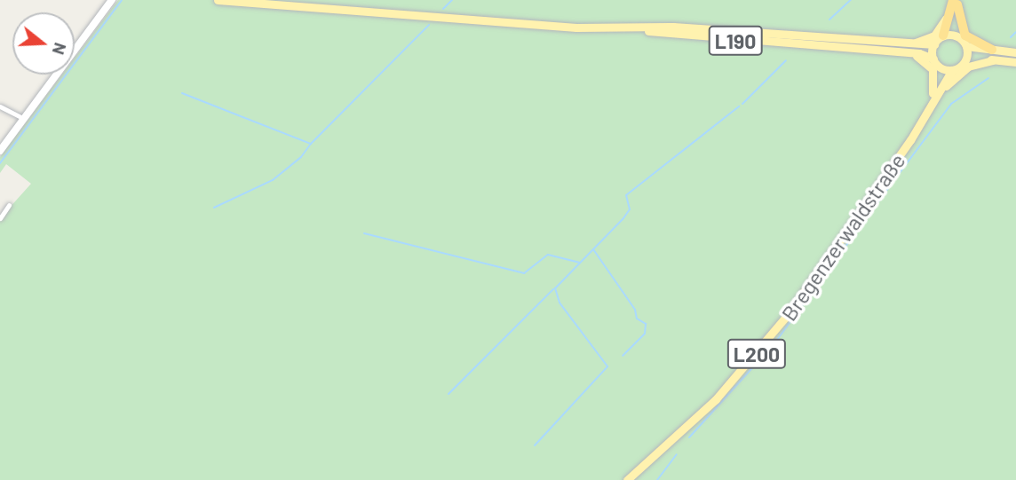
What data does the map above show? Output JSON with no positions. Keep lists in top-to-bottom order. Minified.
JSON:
{"streets":{"main road":["L190","Bregenzerwaldstraße","L200"]},"crossings":[["L190","Bregenzerwaldstraße"]],"north":"right"}
